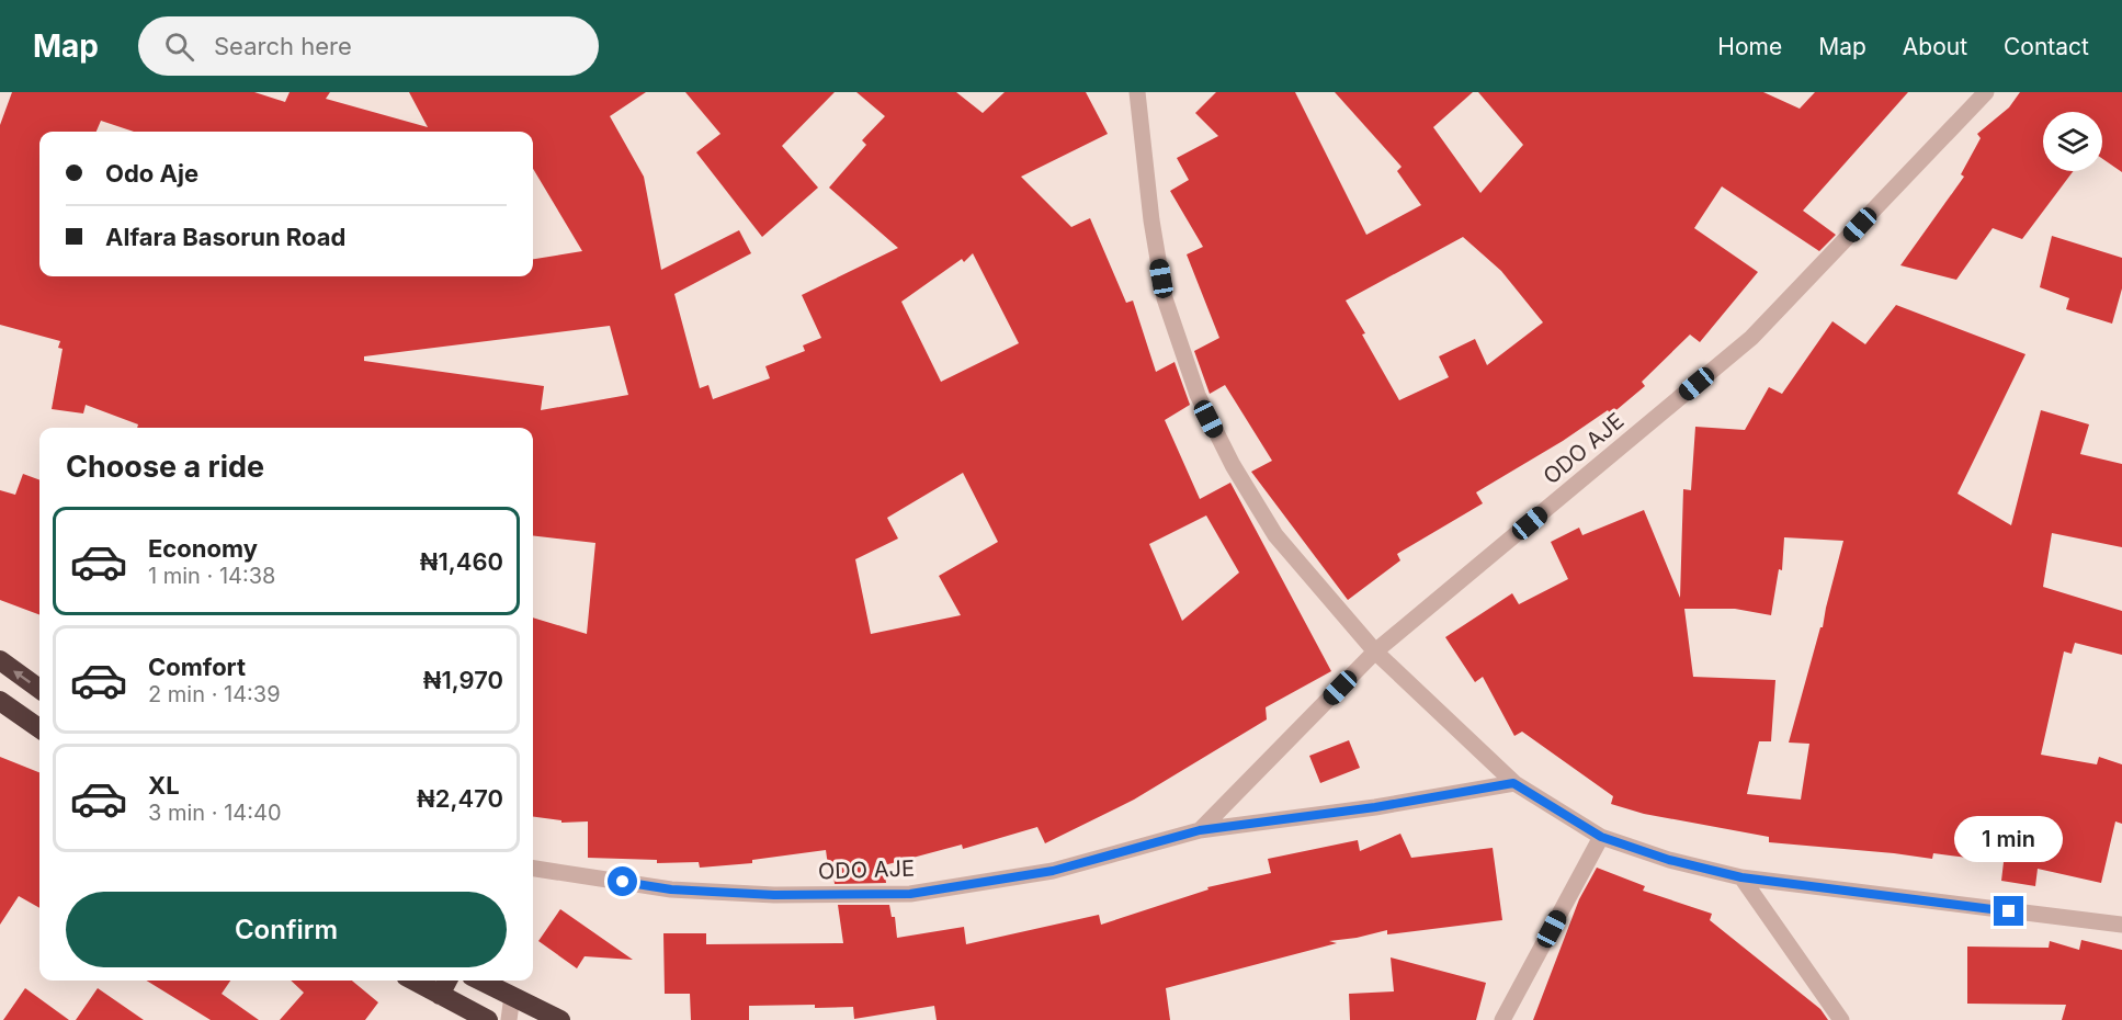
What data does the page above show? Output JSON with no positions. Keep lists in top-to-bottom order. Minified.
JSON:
{"streets":{"street":["ODO AJE"]},"page":{"header":"Map","search":"Search here","nav":["Home","Map","About","Contact"],"banner":["Odo Aje","Alfara Basorun Road"],"heading":"Choose a ride","list":[{"name":"Economy","note":"1 min · 14:38","value":"₦1,460"},{"name":"Comfort","note":"2 min · 14:39","value":"₦1,970"},{"name":"XL","note":"3 min · 14:40","value":"₦2,470"}],"bubble":"1 min","buttons":"Confirm"}}
